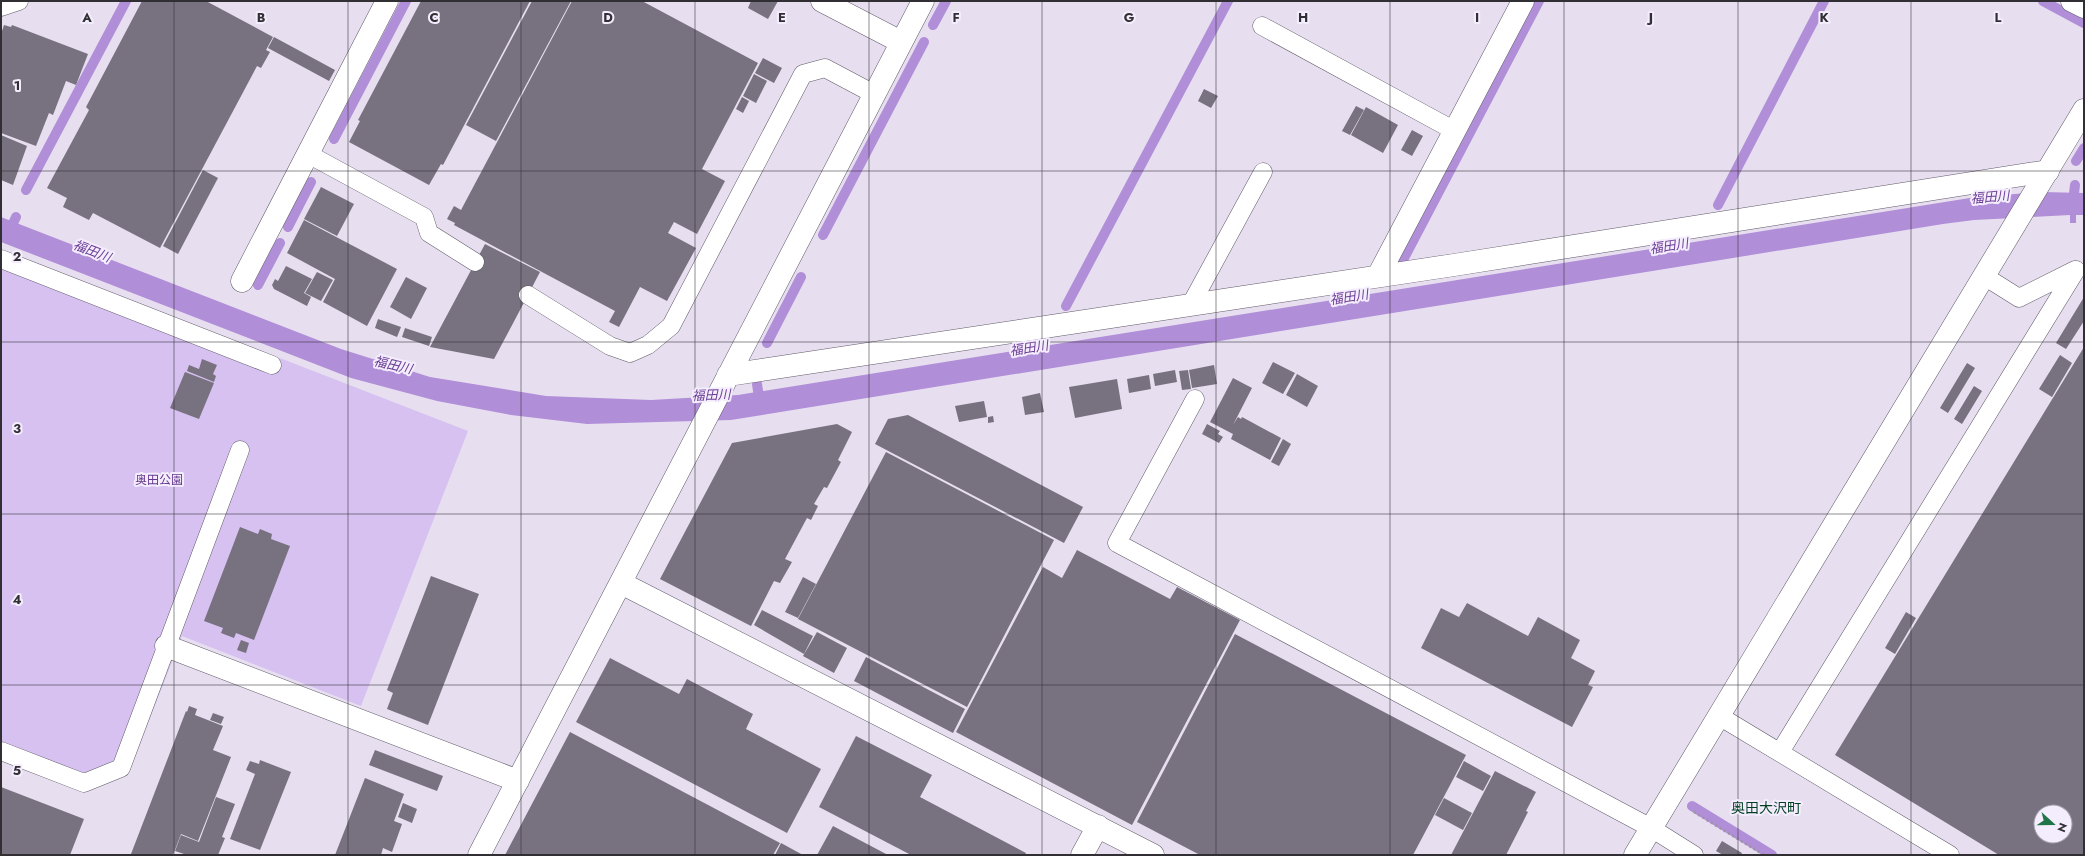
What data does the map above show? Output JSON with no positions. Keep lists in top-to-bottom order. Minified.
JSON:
{"districts":["奥田大沢町"],"water":["福田川"],"parks":["奥田公園"],"north":"right","grid":{"columns":["A","B","C","D","E","F","G","H","I","J","K","L"],"rows":["1","2","3","4","5"]}}
